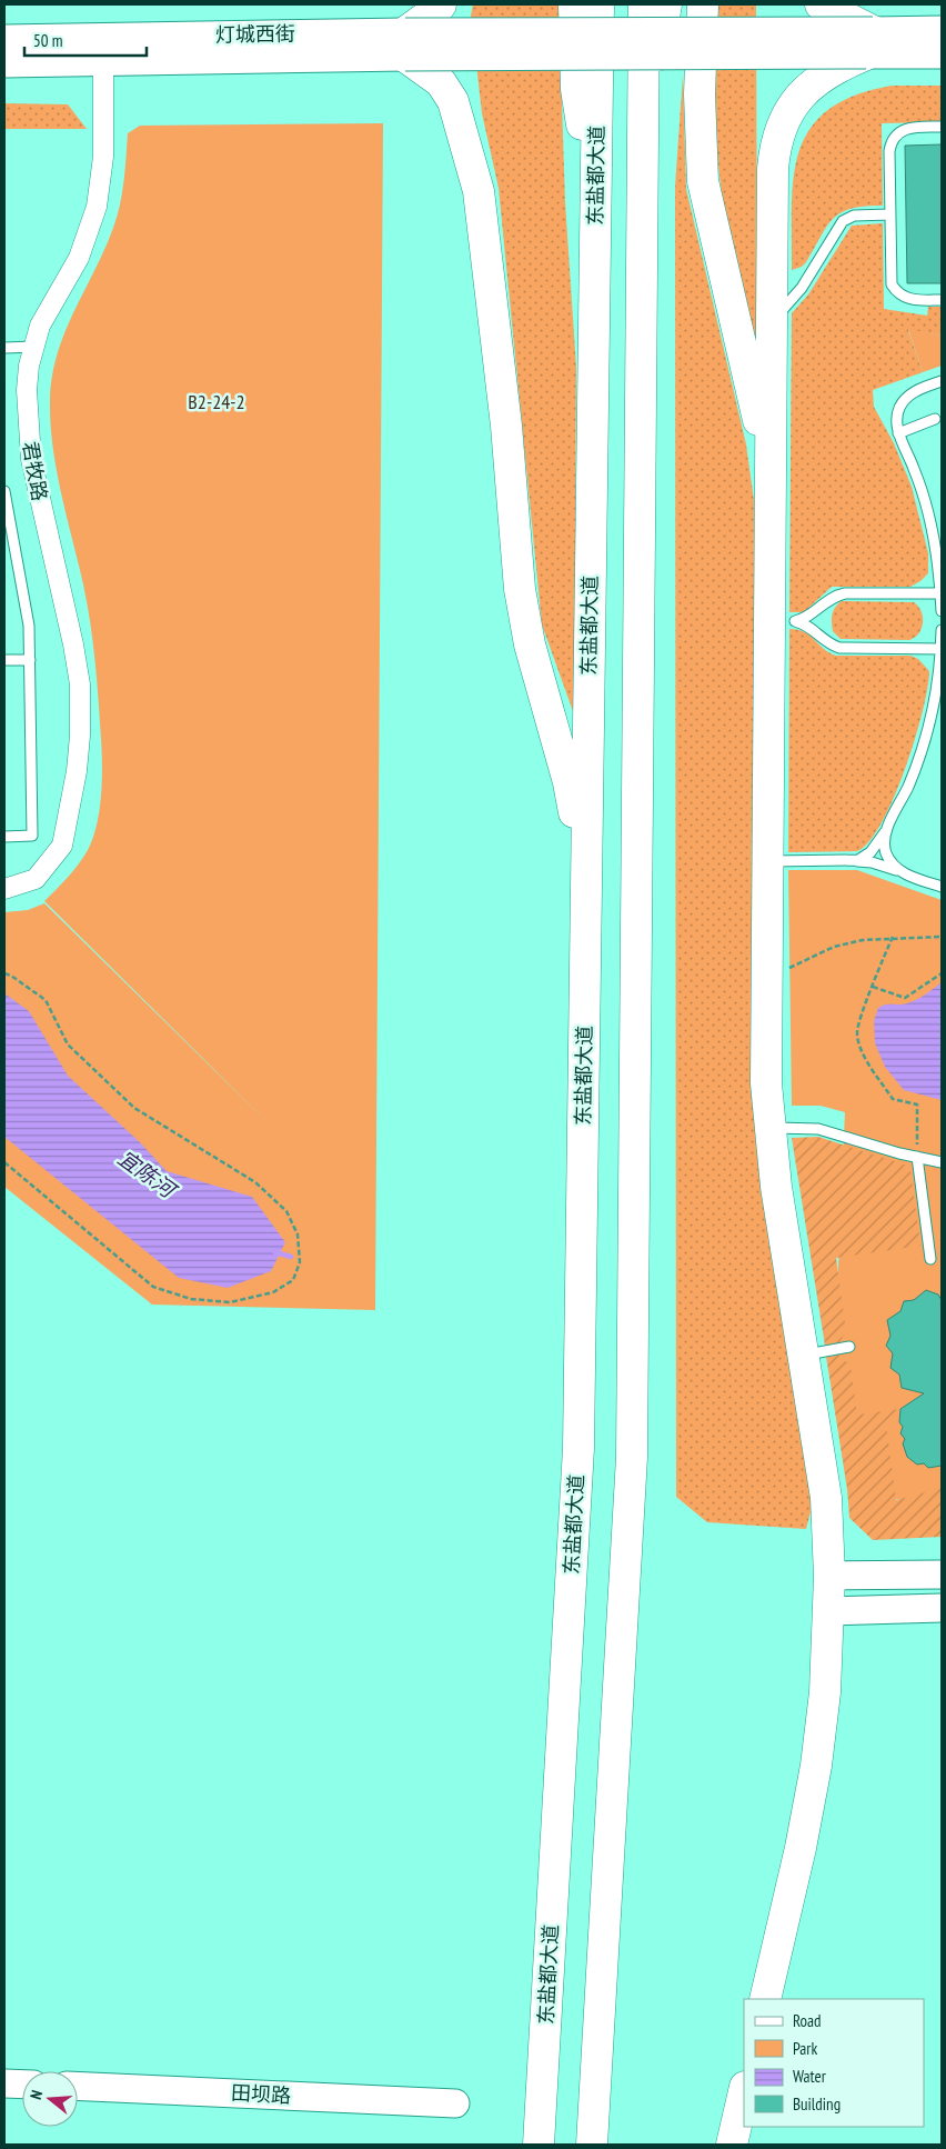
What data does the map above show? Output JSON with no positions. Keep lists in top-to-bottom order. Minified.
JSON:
{"streets":{"highway":["东盐都大道"],"street":["灯城西街","君牧路","田坝路"]},"crossings":[["灯城西街","君牧路"]],"water":["宜陈河"],"parks":["B2-24-2"],"legend":["Road","Park","Water","Building"],"scale_bar":"50 m","north":"left"}
